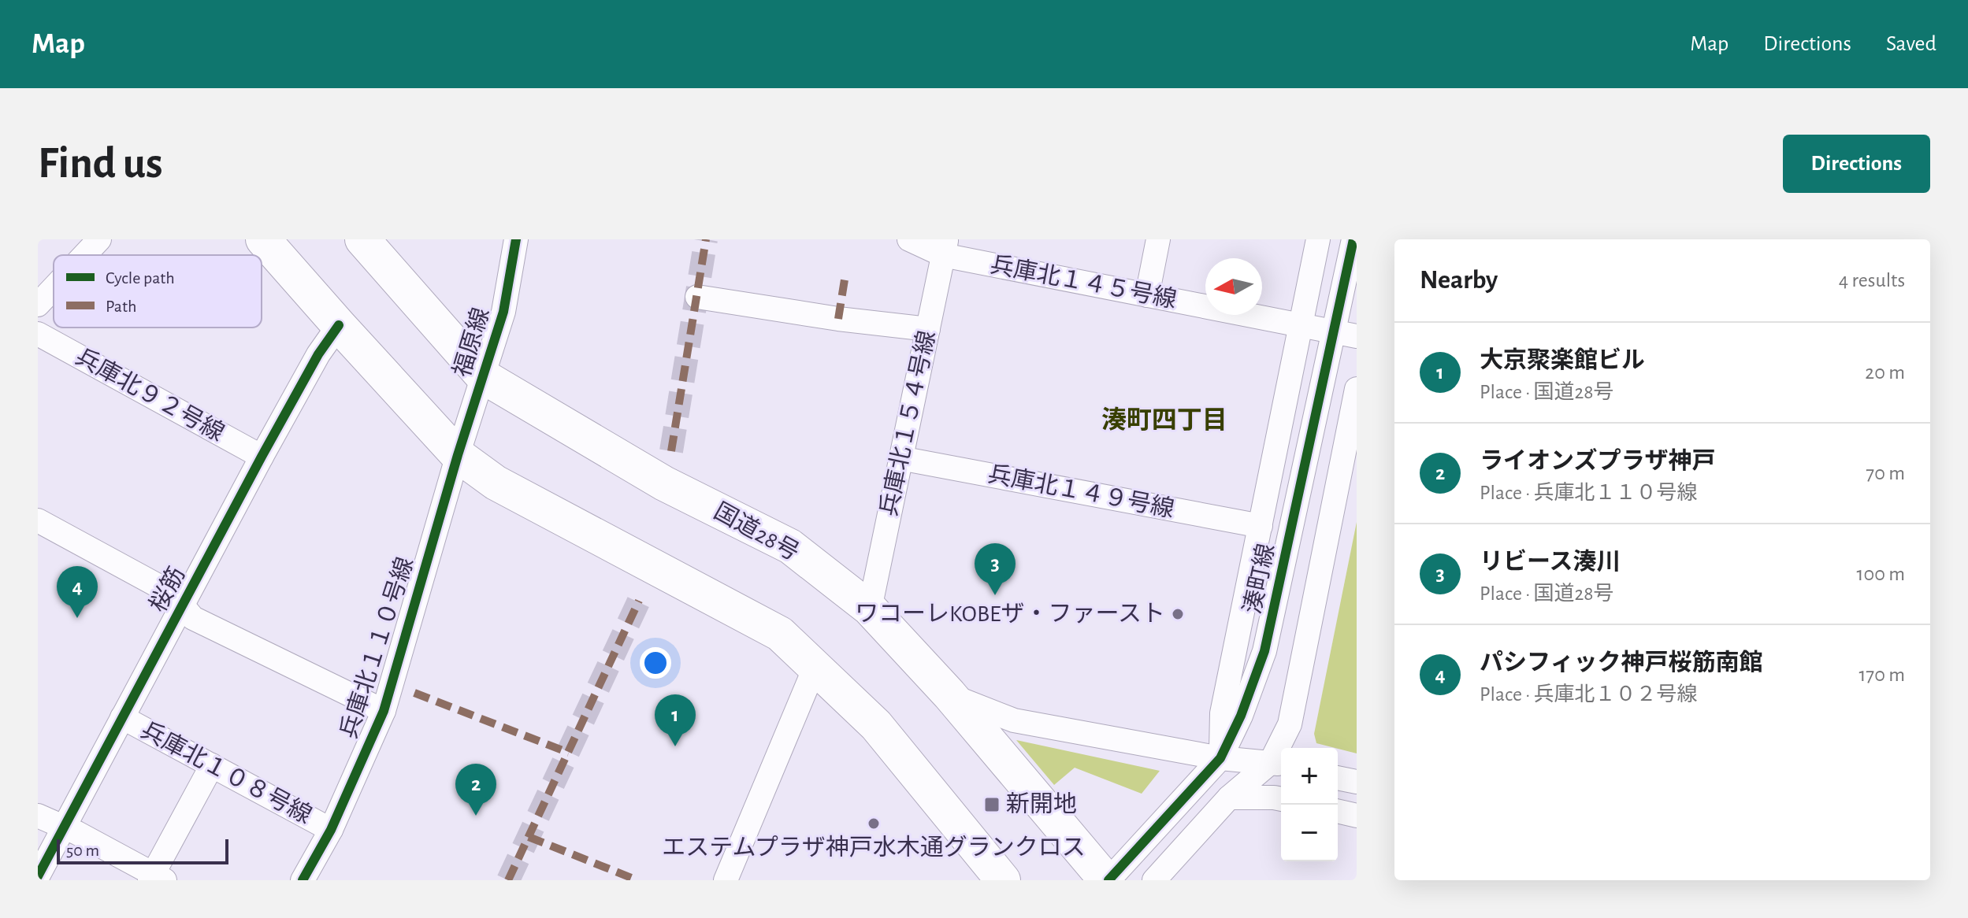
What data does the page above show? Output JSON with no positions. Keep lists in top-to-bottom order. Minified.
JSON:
{"streets":{"highway":["国道28号"],"street":["兵庫北１４５号線","福原線","兵庫北９２号線","兵庫北１５４号線","兵庫北１４９号線","湊町線","桜筋","兵庫北１１０号線","兵庫北１０８号線"]},"crossings":[["兵庫北１４５号線","兵庫北１５４号線"],["兵庫北１４５号線","湊町線"],["福原線","国道28号"],["福原線","兵庫北１１０号線"],["兵庫北９２号線","桜筋"],["兵庫北１５４号線","兵庫北１４９号線"],["兵庫北１５４号線","国道28号"],["国道28号","湊町線"],["桜筋","兵庫北１０８号線"],["兵庫北１１０号線","兵庫北１０８号線"]],"districts":["湊町四丁目"],"places":{"other":["ワコーレKOBEザ・ファースト","エステムプラザ神戸水木通グランクロス"],"transit":["新開地"]},"legend":["Cycle path","Path"],"scale_bar":"50 m","north":"left","page":{"header":"Map","nav":["Map","Directions","Saved"],"buttons":"Directions","title":"Find us","heading":["Nearby","4 results"],"list":[{"mark":"1","name":"大京聚楽館ビル","note":"Place · 国道28号","value":"20 m"},{"mark":"2","name":"ライオンズプラザ神戸","note":"Place · 兵庫北１１０号線","value":"70 m"},{"mark":"3","name":"リビース湊川","note":"Place · 国道28号","value":"100 m"},{"mark":"4","name":"パシフィック神戸桜筋南館","note":"Place · 兵庫北１０２号線","value":"170 m"}],"pins":["3","4","1","2"],"map_buttons":["+","−"],"scale":"50 m"}}
